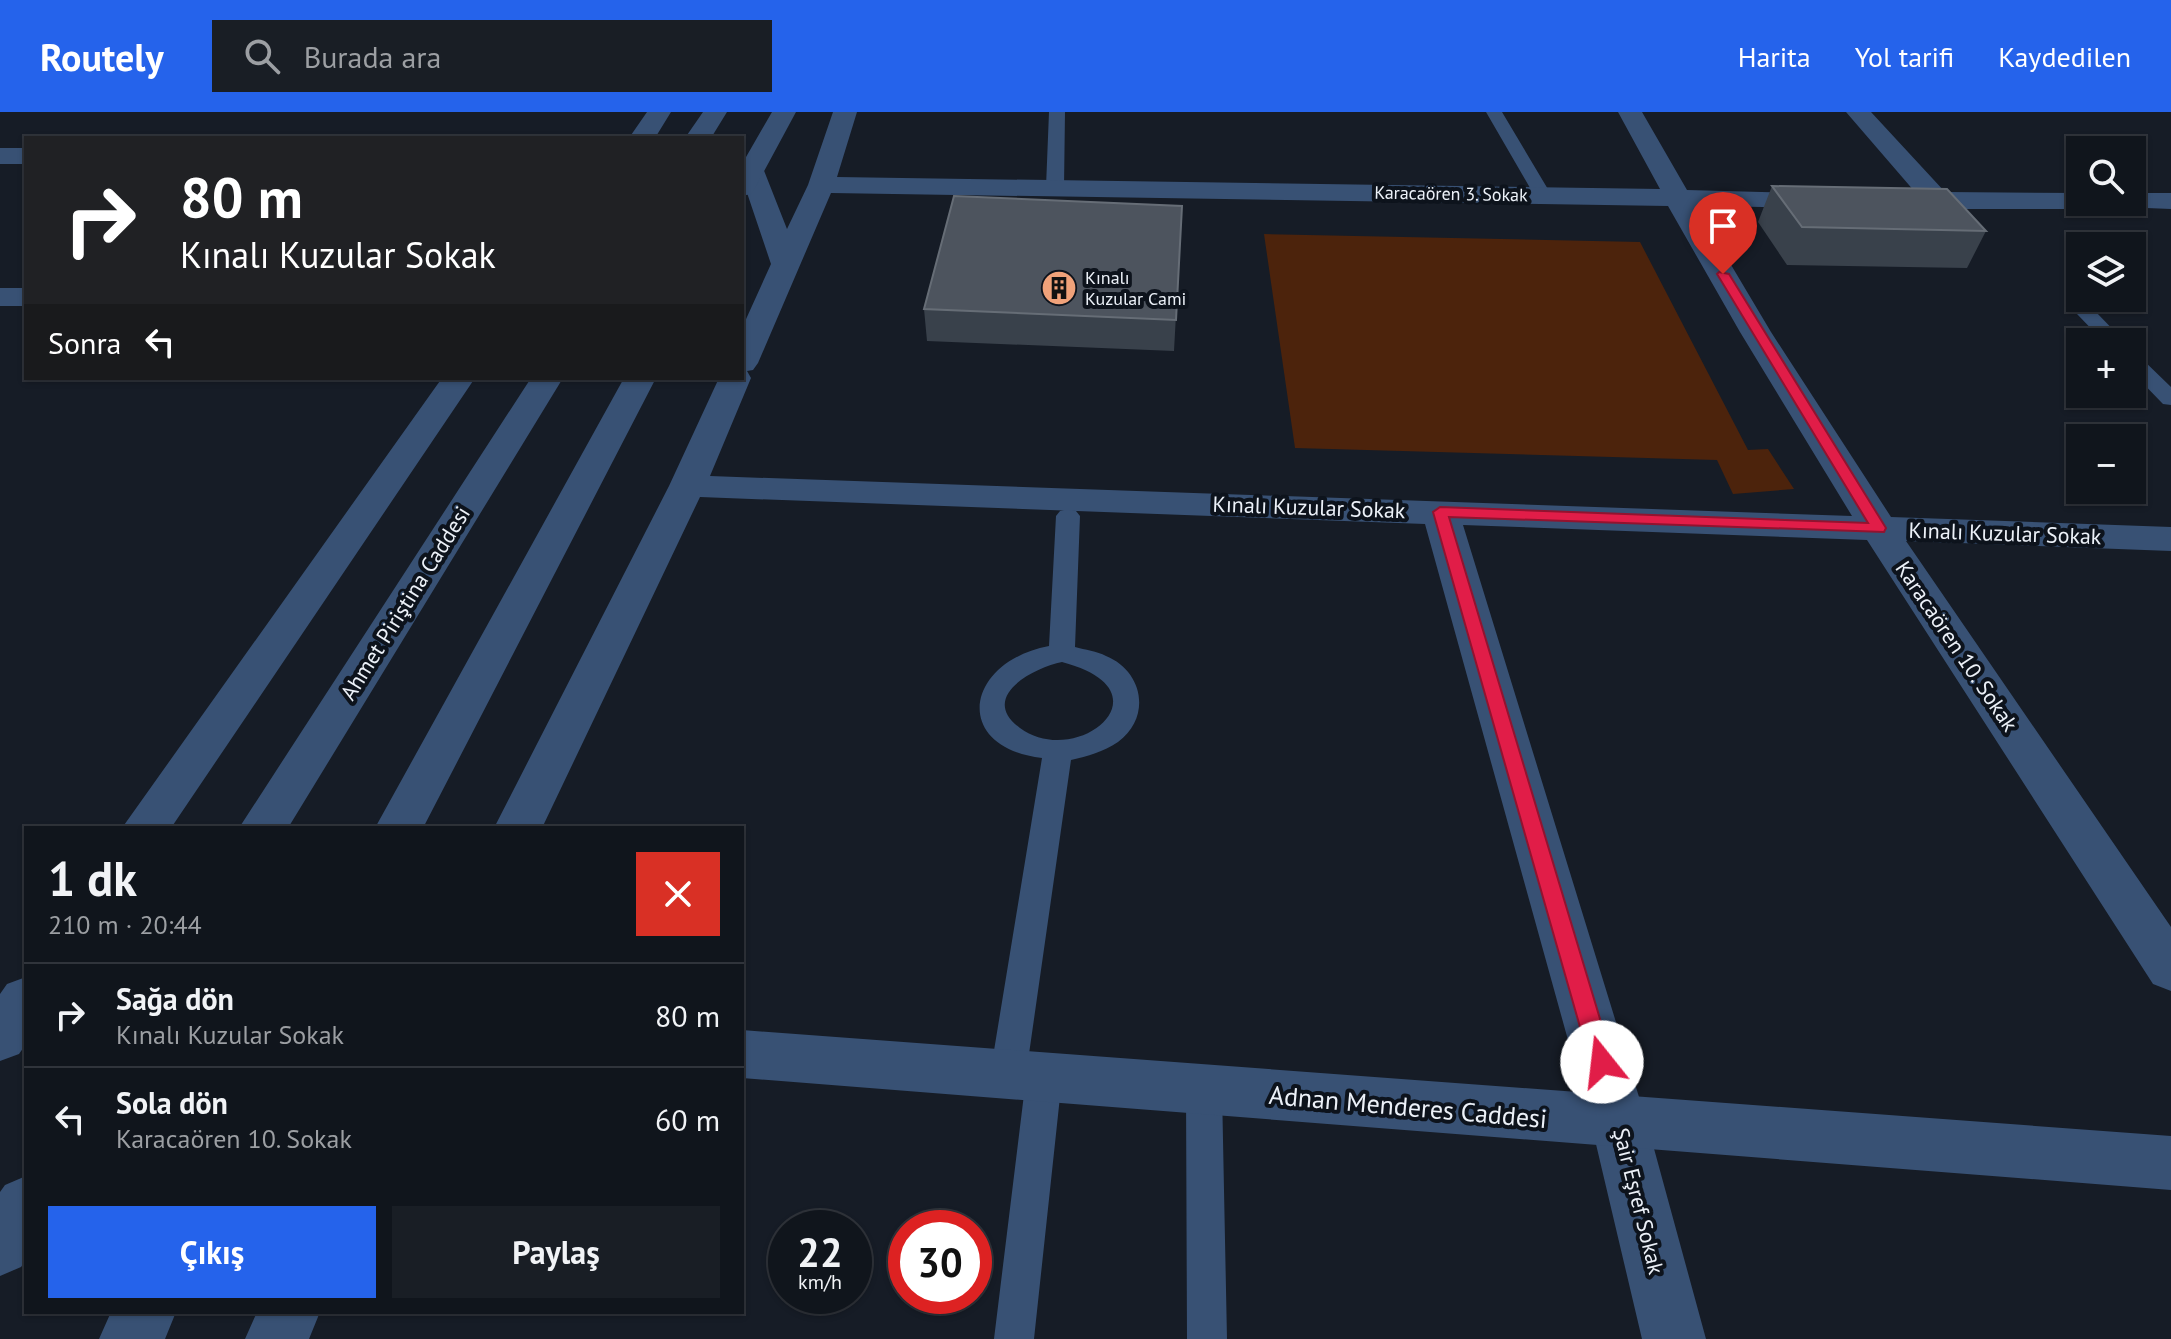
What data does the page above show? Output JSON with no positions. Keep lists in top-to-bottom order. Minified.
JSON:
{"streets":{"street":["Karacaören 3. Sokak","Kınalı Kuzular Sokak","Ahmet Piriştina Caddesi","Karacaören 10. Sokak","Adnan Menderes Caddesi","Şair Eşref Sokak"]},"crossings":[["Karacaören 3. Sokak","Karacaören 10. Sokak"],["Kınalı Kuzular Sokak","Karacaören 10. Sokak"],["Kınalı Kuzular Sokak","Şair Eşref Sokak"],["Adnan Menderes Caddesi","Şair Eşref Sokak"]],"places":{"building":["Kınalı Kuzular Cami"]},"page":{"header":"Routely","search":"Burada ara","nav":["Harita","Yol tarifi","Kaydedilen"],"map_buttons":["+","−"],"turn":["80 m","Kınalı Kuzular Sokak"],"then":"Sonra","heading":["1 dk","210 m · 20:44"],"list":[{"name":"Sağa dön","note":"Kınalı Kuzular Sokak","value":"80 m"},{"name":"Sola dön","note":"Karacaören 10. Sokak","value":"60 m"}],"buttons":["Çıkış","Paylaş"],"speed":"22 km/h","limit":"30"}}
